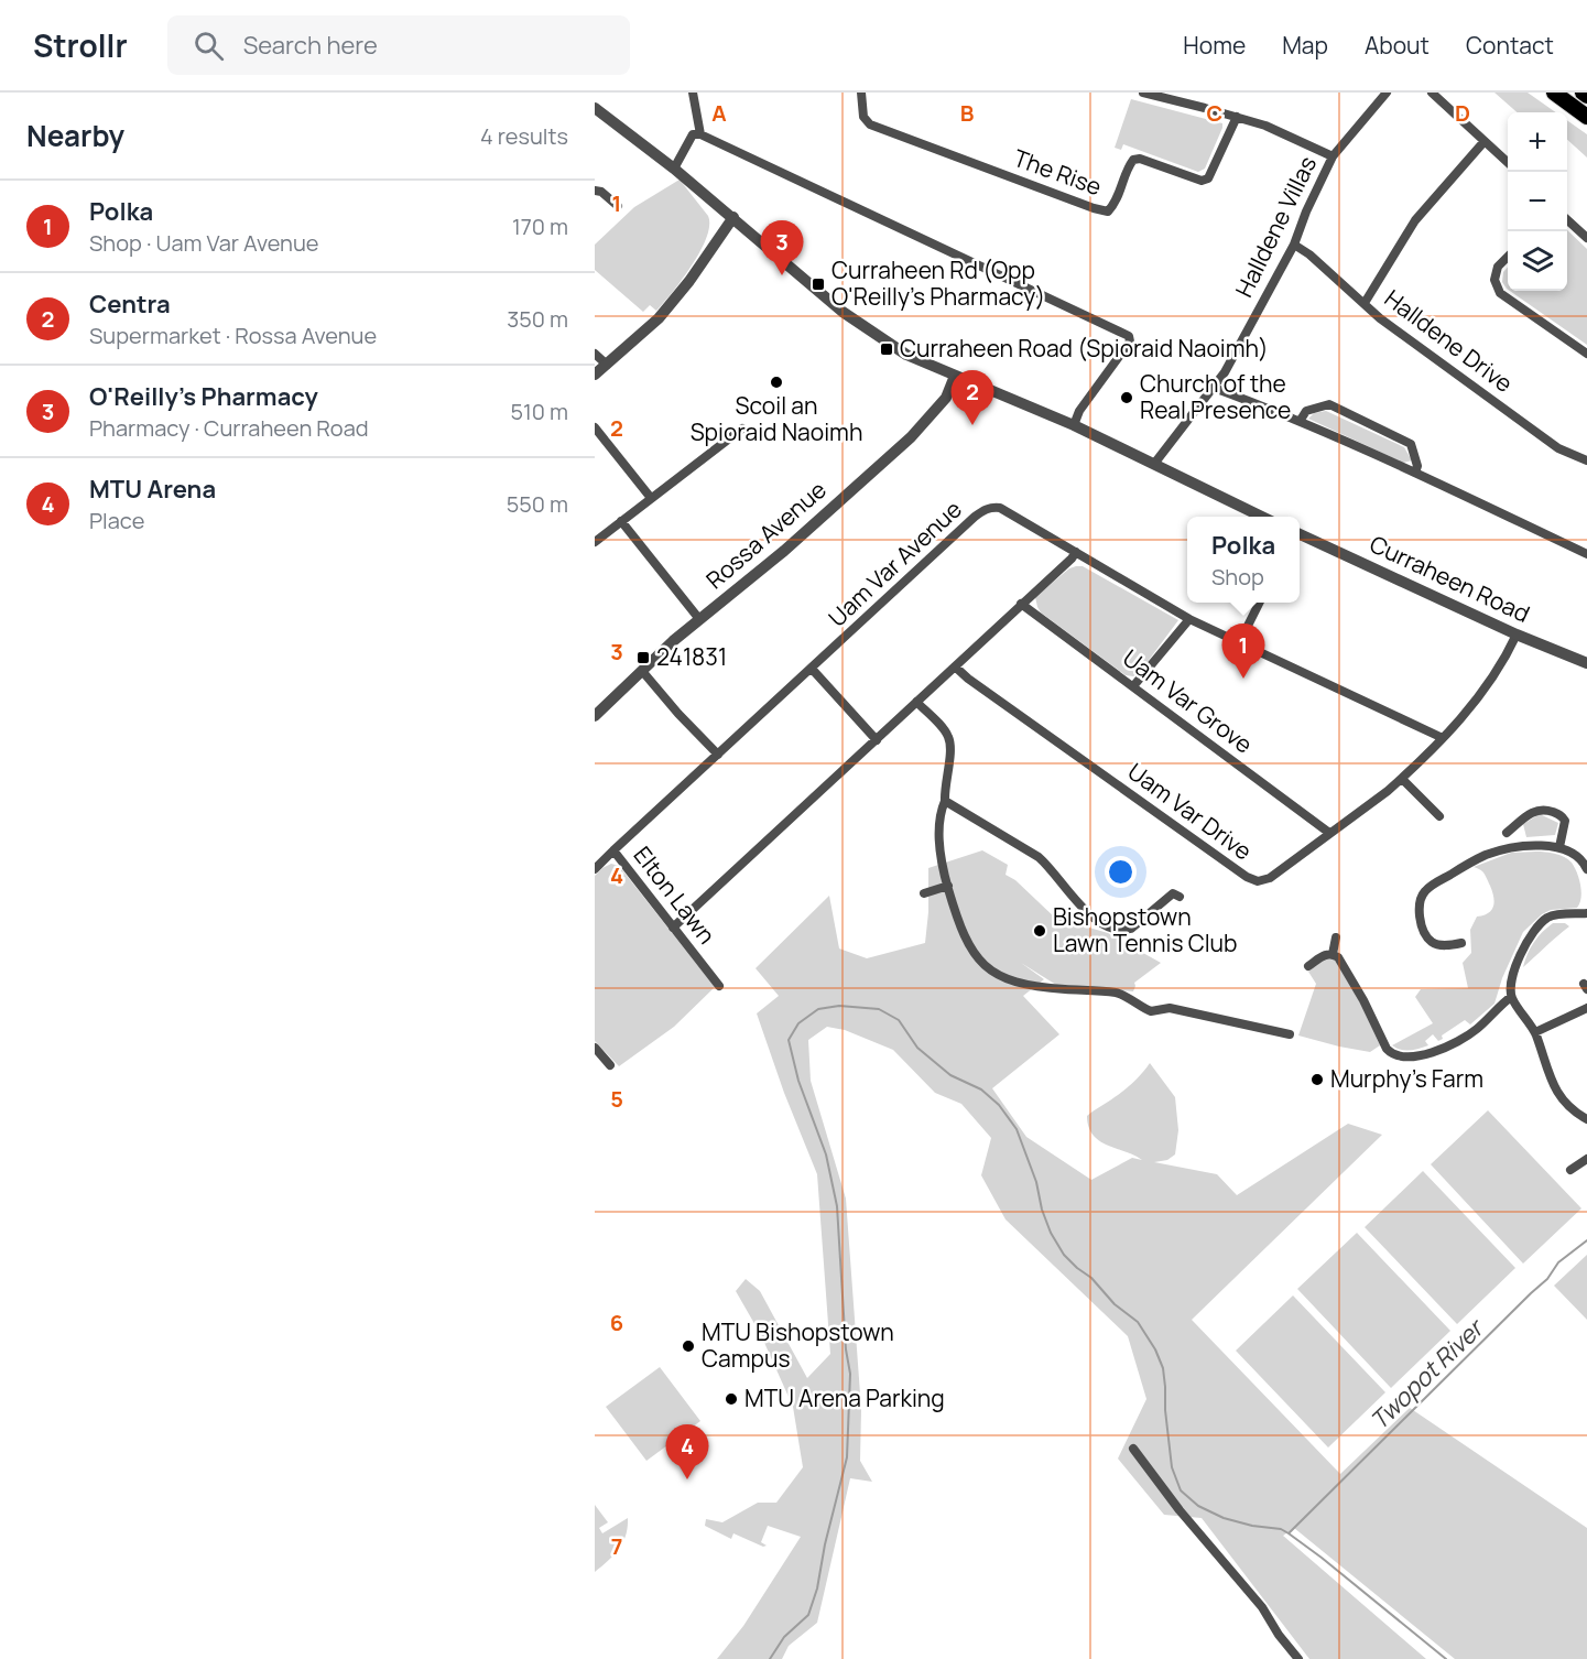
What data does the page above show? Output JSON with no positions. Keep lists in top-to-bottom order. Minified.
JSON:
{"streets":{"street":["The Rise","Halldene Villas","Halldene Drive","Rossa Avenue","Uam Var Avenue","Curraheen Road","Uam Var Grove","Uam Var Drive","Elton Lawn"]},"crossings":[["Halldene Villas","Halldene Drive"],["Uam Var Avenue","Uam Var Drive"],["Uam Var Avenue","Elton Lawn"],["Curraheen Road","Uam Var Drive"],["Uam Var Grove","Uam Var Drive"]],"water":["Twopot River"],"places":{"transit":["Curraheen Rd (Opp O'Reilly's Pharmacy)","Curraheen Road (Spioraid Naoimh)","241831"],"other":["Scoil an Spioraid Naoimh","Church of the Real Presence","Bishopstown Lawn Tennis Club","Murphy's Farm","MTU Bishopstown Campus","MTU Arena Parking"]},"page":{"header":"Strollr","search":"Search here","nav":["Home","Map","About","Contact"],"heading":["Nearby","4 results"],"map_buttons":["+","−"],"list":[{"mark":"1","name":"Polka","note":"Shop · Uam Var Avenue","value":"170 m"},{"mark":"2","name":"Centra","note":"Supermarket · Rossa Avenue","value":"350 m"},{"mark":"3","name":"O'Reilly's Pharmacy","note":"Pharmacy · Curraheen Road","value":"510 m"},{"mark":"4","name":"MTU Arena","note":"Place","value":"550 m"}],"pins":["3","2","1","4"],"popup":["Polka","Shop"]},"grid":{"columns":["A","B","C","D"],"rows":["1","2","3","4","5","6","7"]}}
